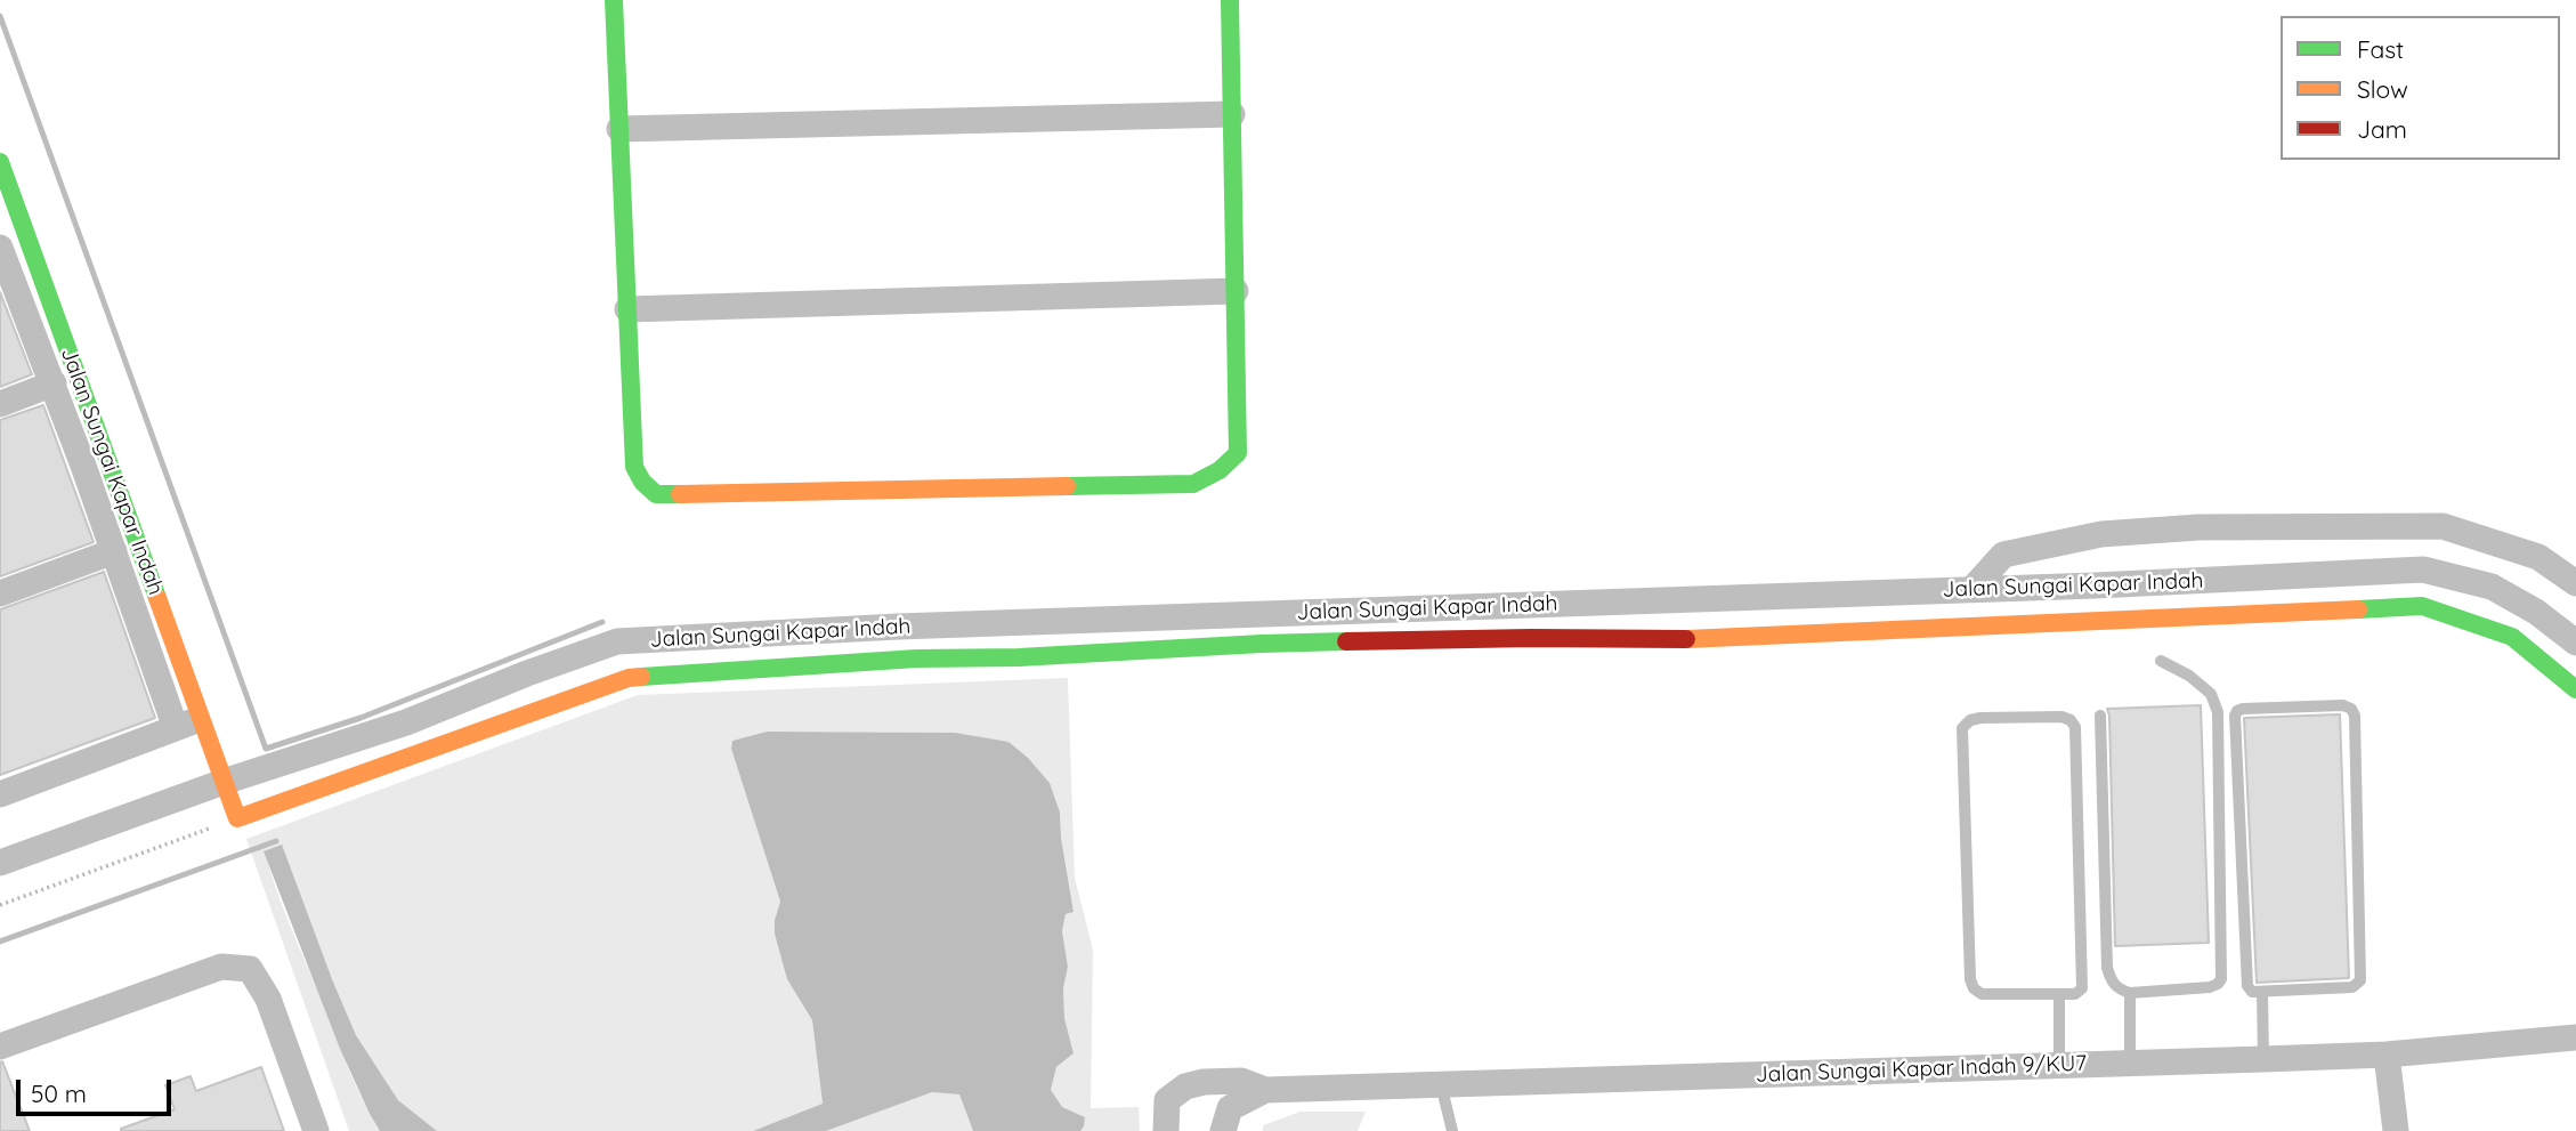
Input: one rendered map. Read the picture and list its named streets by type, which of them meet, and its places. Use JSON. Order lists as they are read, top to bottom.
{
  "streets": {
    "street": ["Jalan Sungai Kapar Indah", "Jalan Sungai Kapar Indah 9/KU7"]
  },
  "legend": ["Fast", "Slow", "Jam"],
  "scale_bar": "50 m"
}
